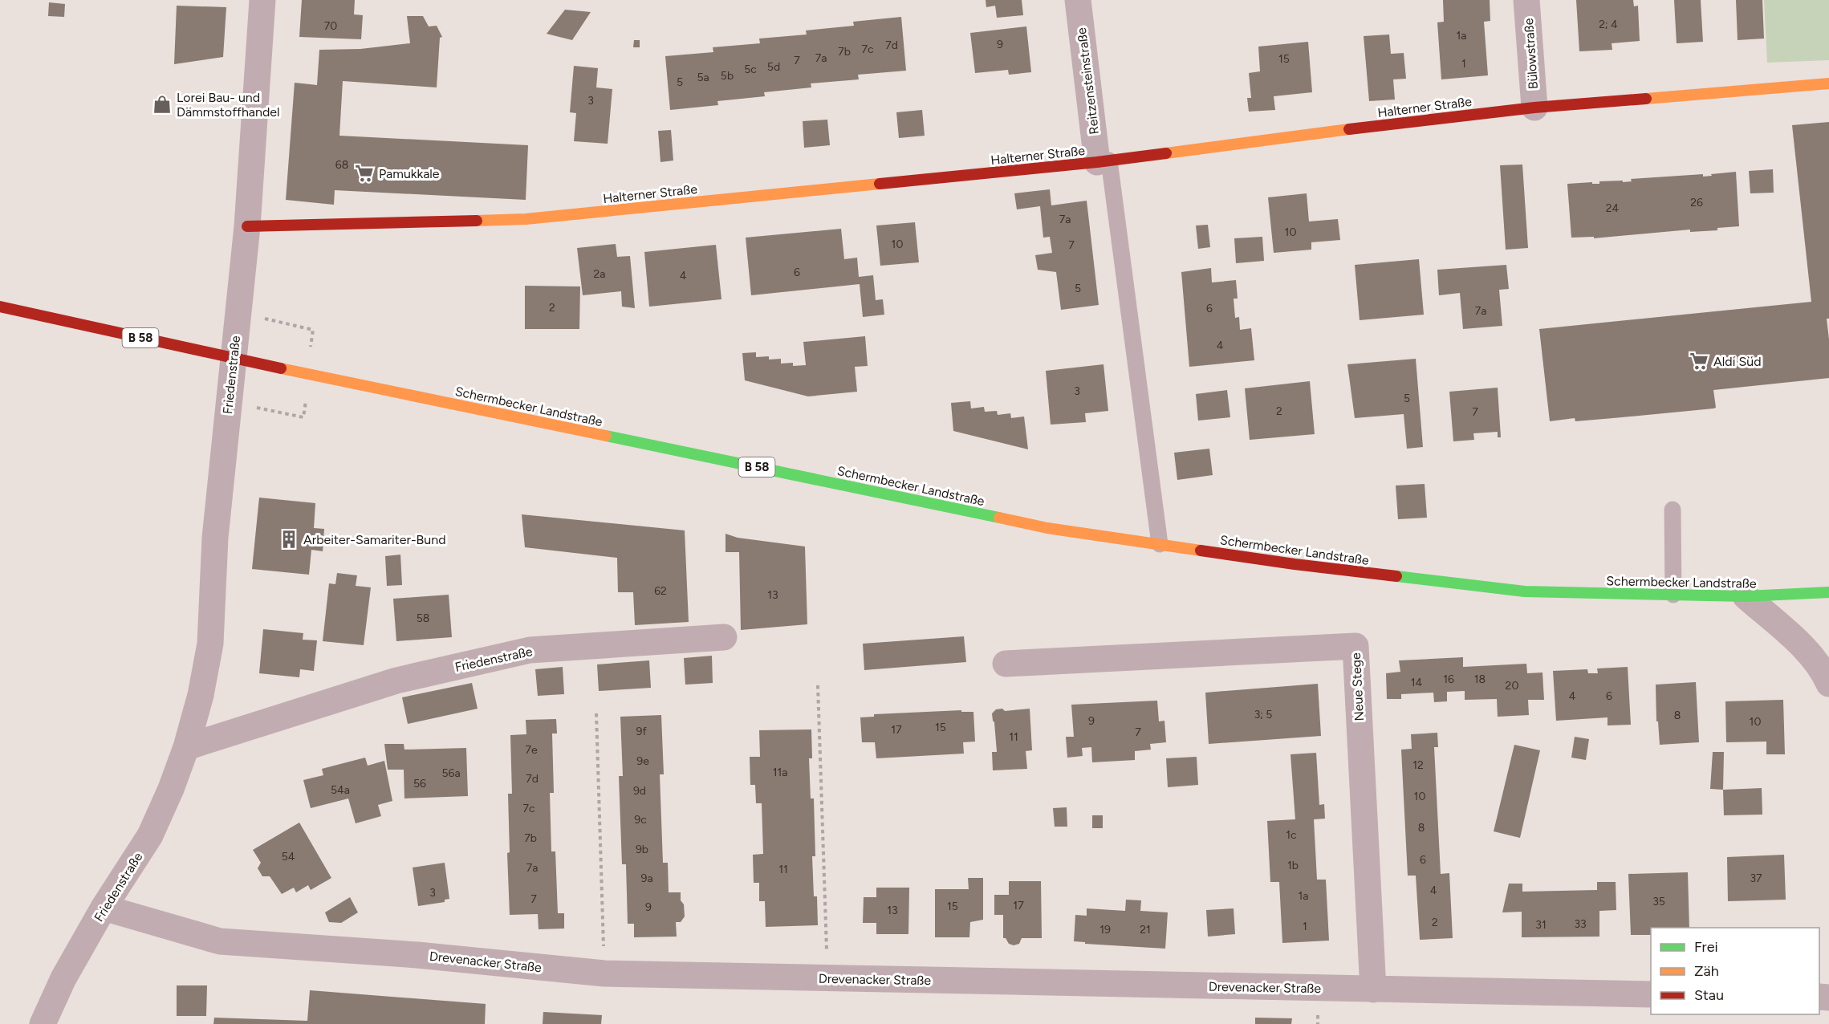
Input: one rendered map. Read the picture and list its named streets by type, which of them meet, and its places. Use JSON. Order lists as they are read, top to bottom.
{
  "streets": {
    "main road": ["Halterner Straße", "B 58", "Schermbecker Landstraße"],
    "street": [
      "Bülowstraße",
      "Reitzensteinstraße",
      "Friedenstraße",
      "Neue Stege",
      "Drevenacker Straße"
    ]
  },
  "crossings": [
    ["Bülowstraße", "Halterner Straße"],
    ["Reitzensteinstraße", "Halterner Straße"],
    ["Halterner Straße", "Friedenstraße"],
    ["Friedenstraße", "Drevenacker Straße"],
    ["Neue Stege", "Drevenacker Straße"]
  ],
  "places": {
    "shop": ["Lorei Bau- und Dämmstoffhandel"],
    "supermarket": ["Pamukkale", "Aldi Süd"],
    "building": ["Arbeiter-Samariter-Bund"]
  },
  "house_numbers": [
    "2; 4",
    "70",
    "1a",
    "9",
    "7d",
    "7c",
    "7b",
    "7a",
    "15",
    "7",
    "1",
    "5d",
    "5c",
    "5b",
    "5a",
    "5",
    "3",
    "68",
    "26",
    "24",
    "7a",
    "10",
    "10",
    "7",
    "6",
    "2a",
    "4",
    "5",
    "2",
    "6",
    "7a",
    "4",
    "3",
    "5",
    "2",
    "7",
    "62",
    "13",
    "58",
    "16",
    "18",
    "14",
    "20",
    "4",
    "6",
    "3; 5",
    "8",
    "9",
    "10",
    "15",
    "17",
    "9f",
    "7",
    "11",
    "7e",
    "9e",
    "12",
    "11a",
    "56a",
    "7d",
    "56",
    "54a",
    "9d",
    "10",
    "7c",
    "9c",
    "8",
    "1c",
    "7b",
    "9b",
    "54",
    "6",
    "1b",
    "7a",
    "11",
    "9a",
    "37",
    "4",
    "3",
    "1a",
    "7",
    "35",
    "17",
    "15",
    "9",
    "13",
    "2",
    "33",
    "31",
    "1",
    "19",
    "21"
  ],
  "legend": ["Frei", "Zäh", "Stau"]
}
